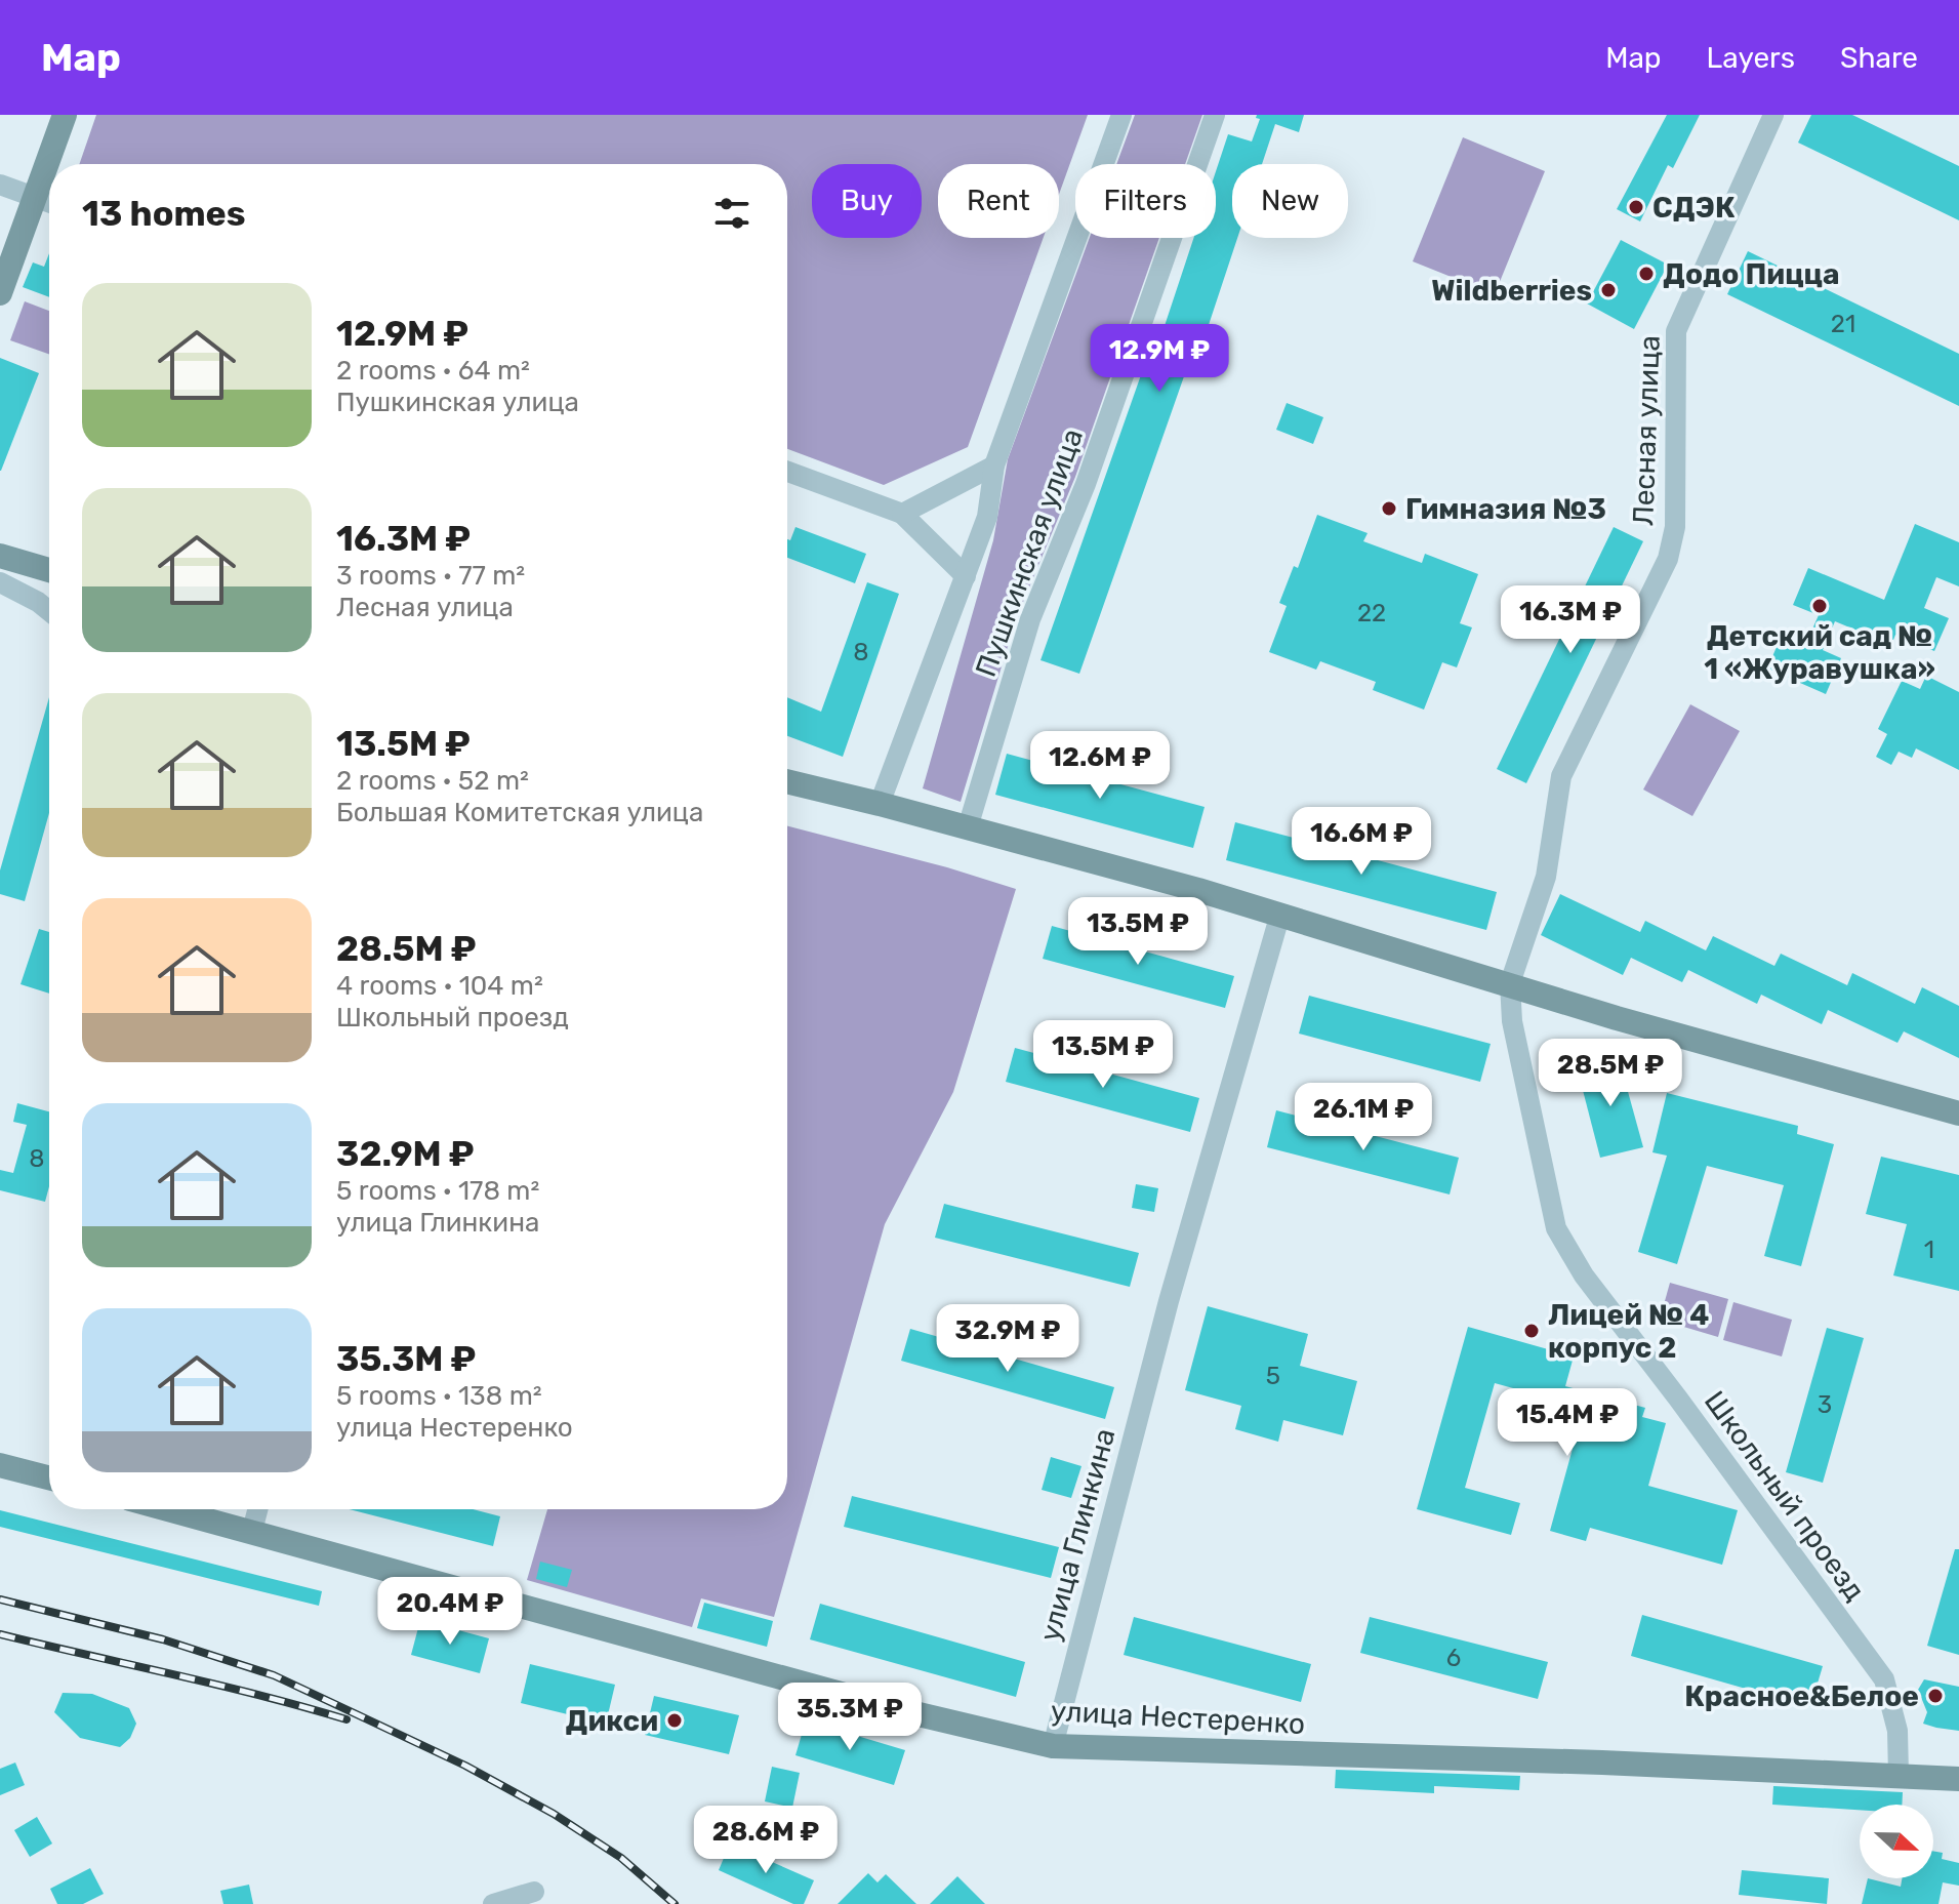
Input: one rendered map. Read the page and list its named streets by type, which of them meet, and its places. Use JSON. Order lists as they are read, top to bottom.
{
  "streets": {
    "street": [
      "Лесная улица",
      "Пушкинская улица",
      "Школьный проезд",
      "улица Глинкина",
      "улица Нестеренко"
    ]
  },
  "crossings": [
    ["Лесная улица", "Школьный проезд"],
    ["Школьный проезд", "улица Нестеренко"],
    ["улица Глинкина", "улица Нестеренко"]
  ],
  "places": [
    "СДЭК",
    "Додо Пицца",
    "Wildberries",
    "Гимназия №3",
    "Детский сад № 1 «Журавушка»",
    "Лицей № 4 корпус 2",
    "Красное&Белое",
    "Дикси"
  ],
  "house_numbers": [
    "21",
    "22",
    "8",
    "8",
    "1",
    "5",
    "3",
    "6"
  ],
  "north": "right",
  "page": {
    "header": "Map",
    "nav": ["Map", "Layers", "Share"],
    "chip": [
      "Buy",
      "Rent",
      "Filters",
      "New"
    ],
    "heading": "13 homes",
    "list": [
      {
        "name": "12.9M ₽",
        "note": "2 rooms · 64 m² · Пушкинская улица"
      },
      {
        "name": "16.3M ₽",
        "note": "3 rooms · 77 m² · Лесная улица"
      },
      {
        "name": "13.5M ₽",
        "note": "2 rooms · 52 m² · Большая Комитетская улица"
      },
      {
        "name": "28.5M ₽",
        "note": "4 rooms · 104 m² · Школьный проезд"
      },
      {
        "name": "32.9M ₽",
        "note": "5 rooms · 178 m² · улица Глинкина"
      },
      {
        "name": "35.3M ₽",
        "note": "5 rooms · 138 m² · улица Нестеренко"
      }
    ],
    "price": [
      "12.9M ₽",
      "16.3M ₽",
      "12.6M ₽",
      "16.6M ₽",
      "13.5M ₽",
      "13.5M ₽",
      "28.5M ₽",
      "26.1M ₽",
      "32.9M ₽",
      "15.4M ₽",
      "20.4M ₽",
      "35.3M ₽",
      "28.6M ₽"
    ]
  }
}
